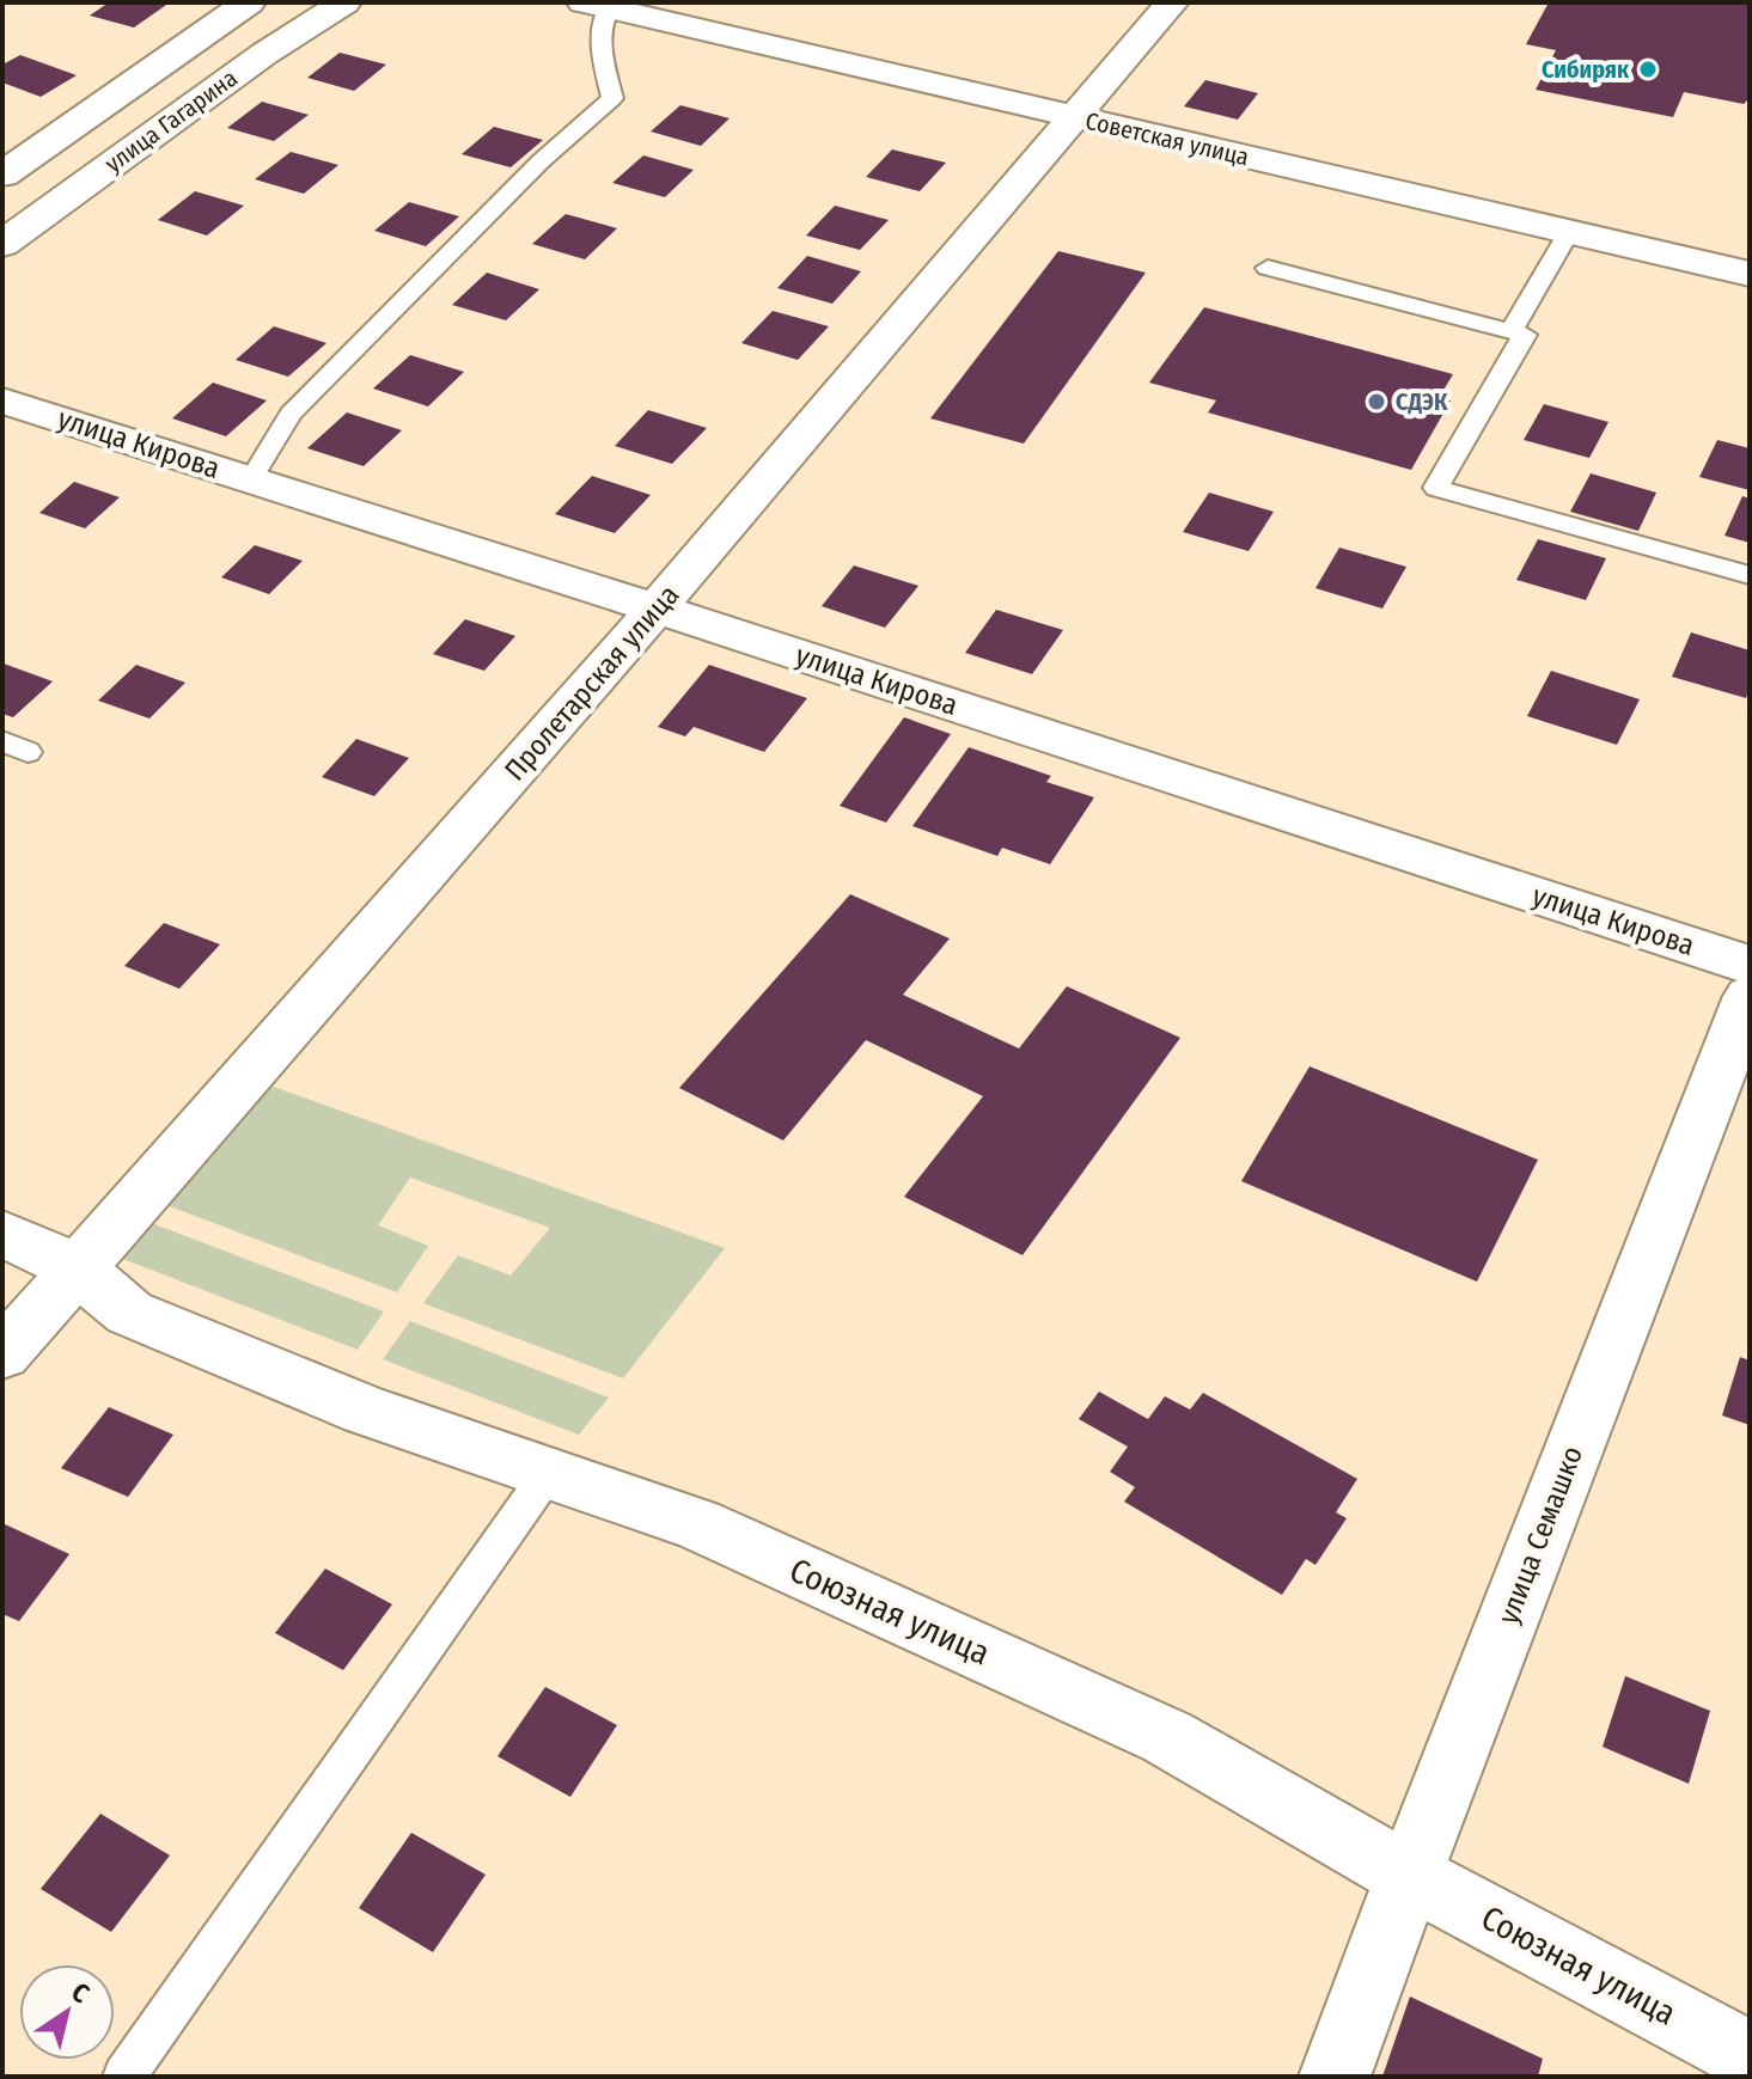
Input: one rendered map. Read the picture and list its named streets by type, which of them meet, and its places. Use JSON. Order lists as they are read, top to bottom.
{
  "streets": {
    "street": [
      "улица Гагарина",
      "Советская улица",
      "улица Кирова",
      "Пролетарская улица",
      "улица Семашко",
      "Союзная улица"
    ]
  },
  "crossings": [
    ["Советская улица", "Пролетарская улица"],
    ["улица Кирова", "Пролетарская улица"],
    ["Пролетарская улица", "Союзная улица"],
    ["улица Семашко", "Союзная улица"]
  ],
  "places": ["Сибиряк", "СДЭК"],
  "north": "top right"
}
